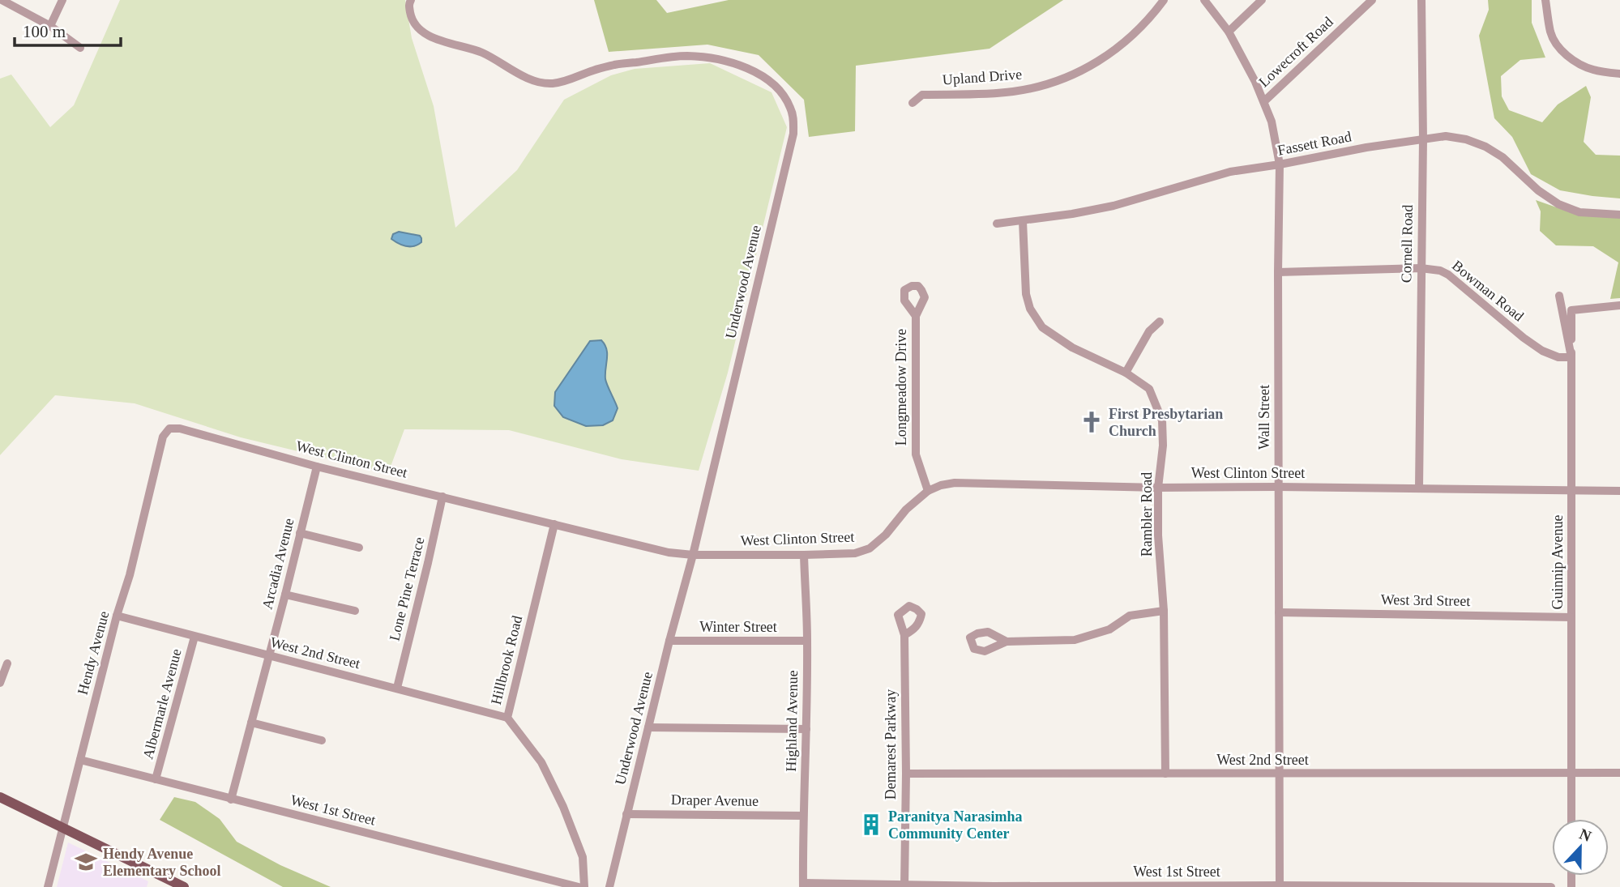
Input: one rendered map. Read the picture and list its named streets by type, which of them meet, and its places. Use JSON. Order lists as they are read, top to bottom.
{
  "streets": {
    "street": [
      "Lowecroft Road",
      "Upland Drive",
      "Fassett Road",
      "Cornell Road",
      "Underwood Avenue",
      "Bowman Road",
      "Longmeadow Drive",
      "Wall Street",
      "West Clinton Street",
      "Rambler Road",
      "Guinnip Avenue",
      "Arcadia Avenue",
      "Lone Pine Terrace",
      "West 3rd Street",
      "Winter Street",
      "Hendy Avenue",
      "West 2nd Street",
      "Hillbrook Road",
      "Albermarle Avenue",
      "Highland Avenue",
      "Demarest Parkway",
      "Draper Avenue",
      "West 1st Street"
    ]
  },
  "crossings": [
    ["Lowecroft Road", "Wall Street"],
    ["Fassett Road", "Cornell Road"],
    ["Fassett Road", "Wall Street"],
    ["Fassett Road", "Rambler Road"],
    ["Cornell Road", "Bowman Road"],
    ["Cornell Road", "West Clinton Street"],
    ["Underwood Avenue", "West Clinton Street"],
    ["Underwood Avenue", "Winter Street"],
    ["Underwood Avenue", "Draper Avenue"],
    ["Bowman Road", "Wall Street"],
    ["Bowman Road", "Guinnip Avenue"],
    ["Longmeadow Drive", "West Clinton Street"],
    ["Wall Street", "West Clinton Street"],
    ["Wall Street", "West 3rd Street"],
    ["Wall Street", "West 2nd Street"],
    ["Wall Street", "West 1st Street"],
    ["West Clinton Street", "Rambler Road"],
    ["West Clinton Street", "Guinnip Avenue"],
    ["West Clinton Street", "Arcadia Avenue"],
    ["West Clinton Street", "Lone Pine Terrace"],
    ["West Clinton Street", "Hendy Avenue"],
    ["West Clinton Street", "Hillbrook Road"],
    ["West Clinton Street", "Highland Avenue"],
    ["Rambler Road", "West 2nd Street"],
    ["Guinnip Avenue", "West 3rd Street"],
    ["Guinnip Avenue", "West 2nd Street"],
    ["Arcadia Avenue", "West 2nd Street"],
    ["Arcadia Avenue", "West 1st Street"],
    ["Lone Pine Terrace", "West 2nd Street"],
    ["Winter Street", "Highland Avenue"],
    ["Hendy Avenue", "West 2nd Street"],
    ["Hendy Avenue", "West 1st Street"],
    ["West 2nd Street", "Hillbrook Road"],
    ["West 2nd Street", "Albermarle Avenue"],
    ["West 2nd Street", "Demarest Parkway"],
    ["Albermarle Avenue", "West 1st Street"],
    ["Highland Avenue", "Draper Avenue"],
    ["Highland Avenue", "West 1st Street"],
    ["Demarest Parkway", "West 1st Street"]
  ],
  "places": {
    "church": ["First Presbytarian Church"],
    "building": ["Paranitya Narasimha Community Center"],
    "school or university": ["Hendy Avenue Elementary School"]
  },
  "scale_bar": "100 m",
  "north": "top"
}
